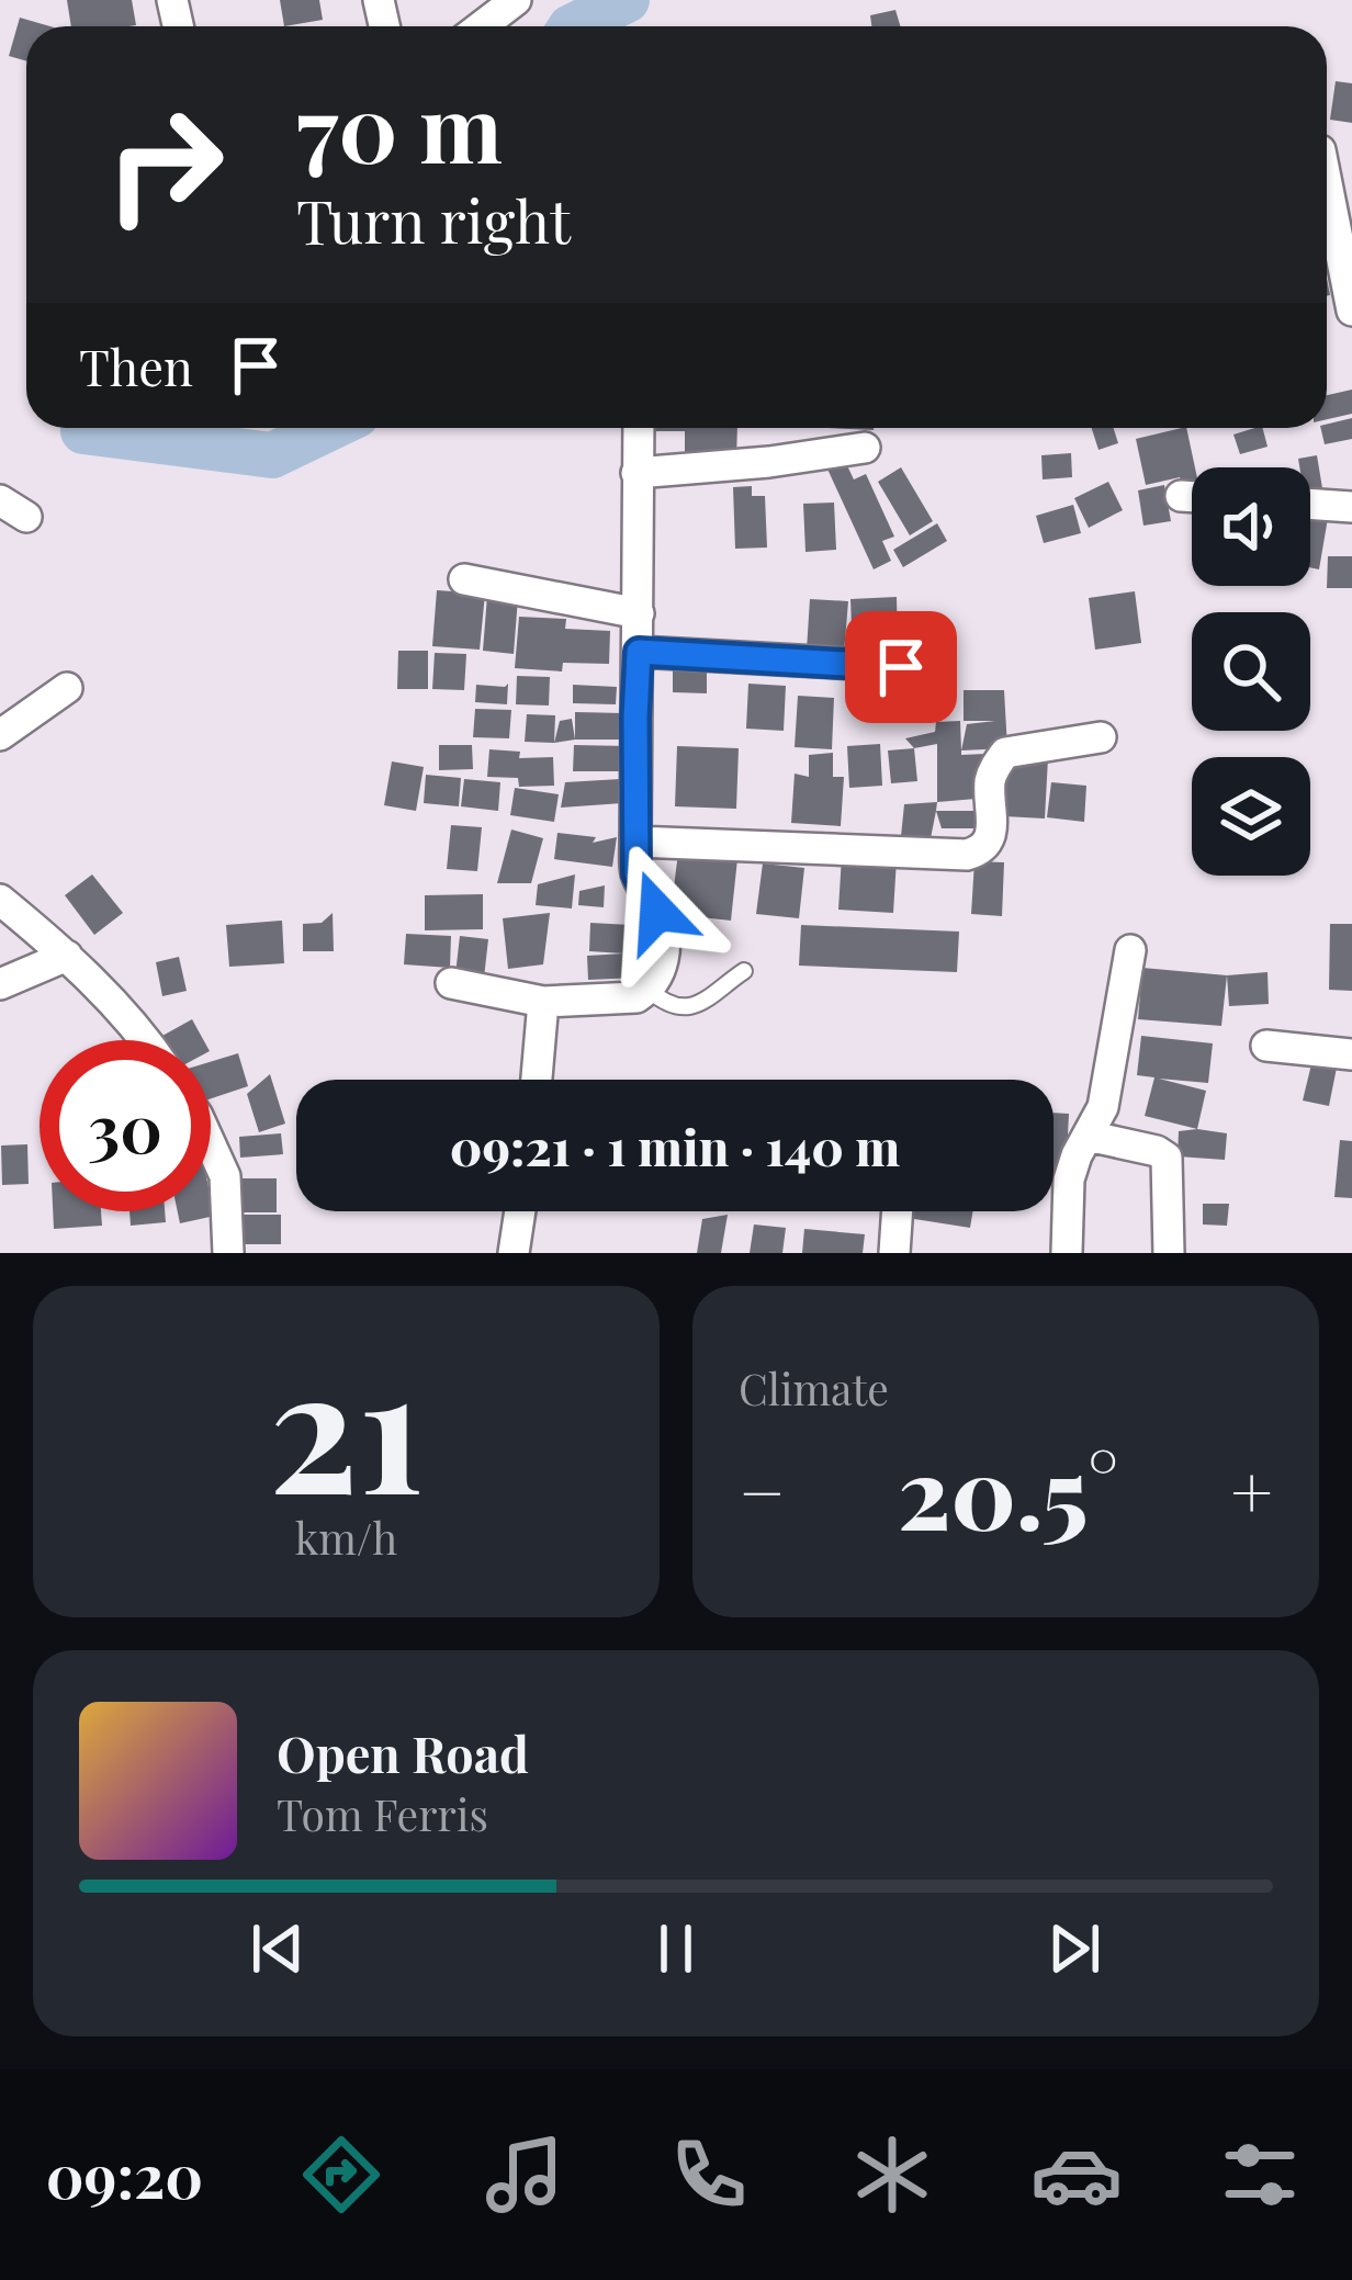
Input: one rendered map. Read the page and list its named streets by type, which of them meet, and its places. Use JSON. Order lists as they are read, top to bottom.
{
  "page": {
    "turn": ["70 m", "Turn right"],
    "then": "Then",
    "limit": "30",
    "trip": "09:21 · 1 min · 140 m",
    "tile": [
      ["21", "km/h"],
      "Climate"
    ],
    "heat": ["−", "20.5°", "+"],
    "song": ["Open Road", "Tom Ferris"],
    "tabs": "09:20"
  }
}
